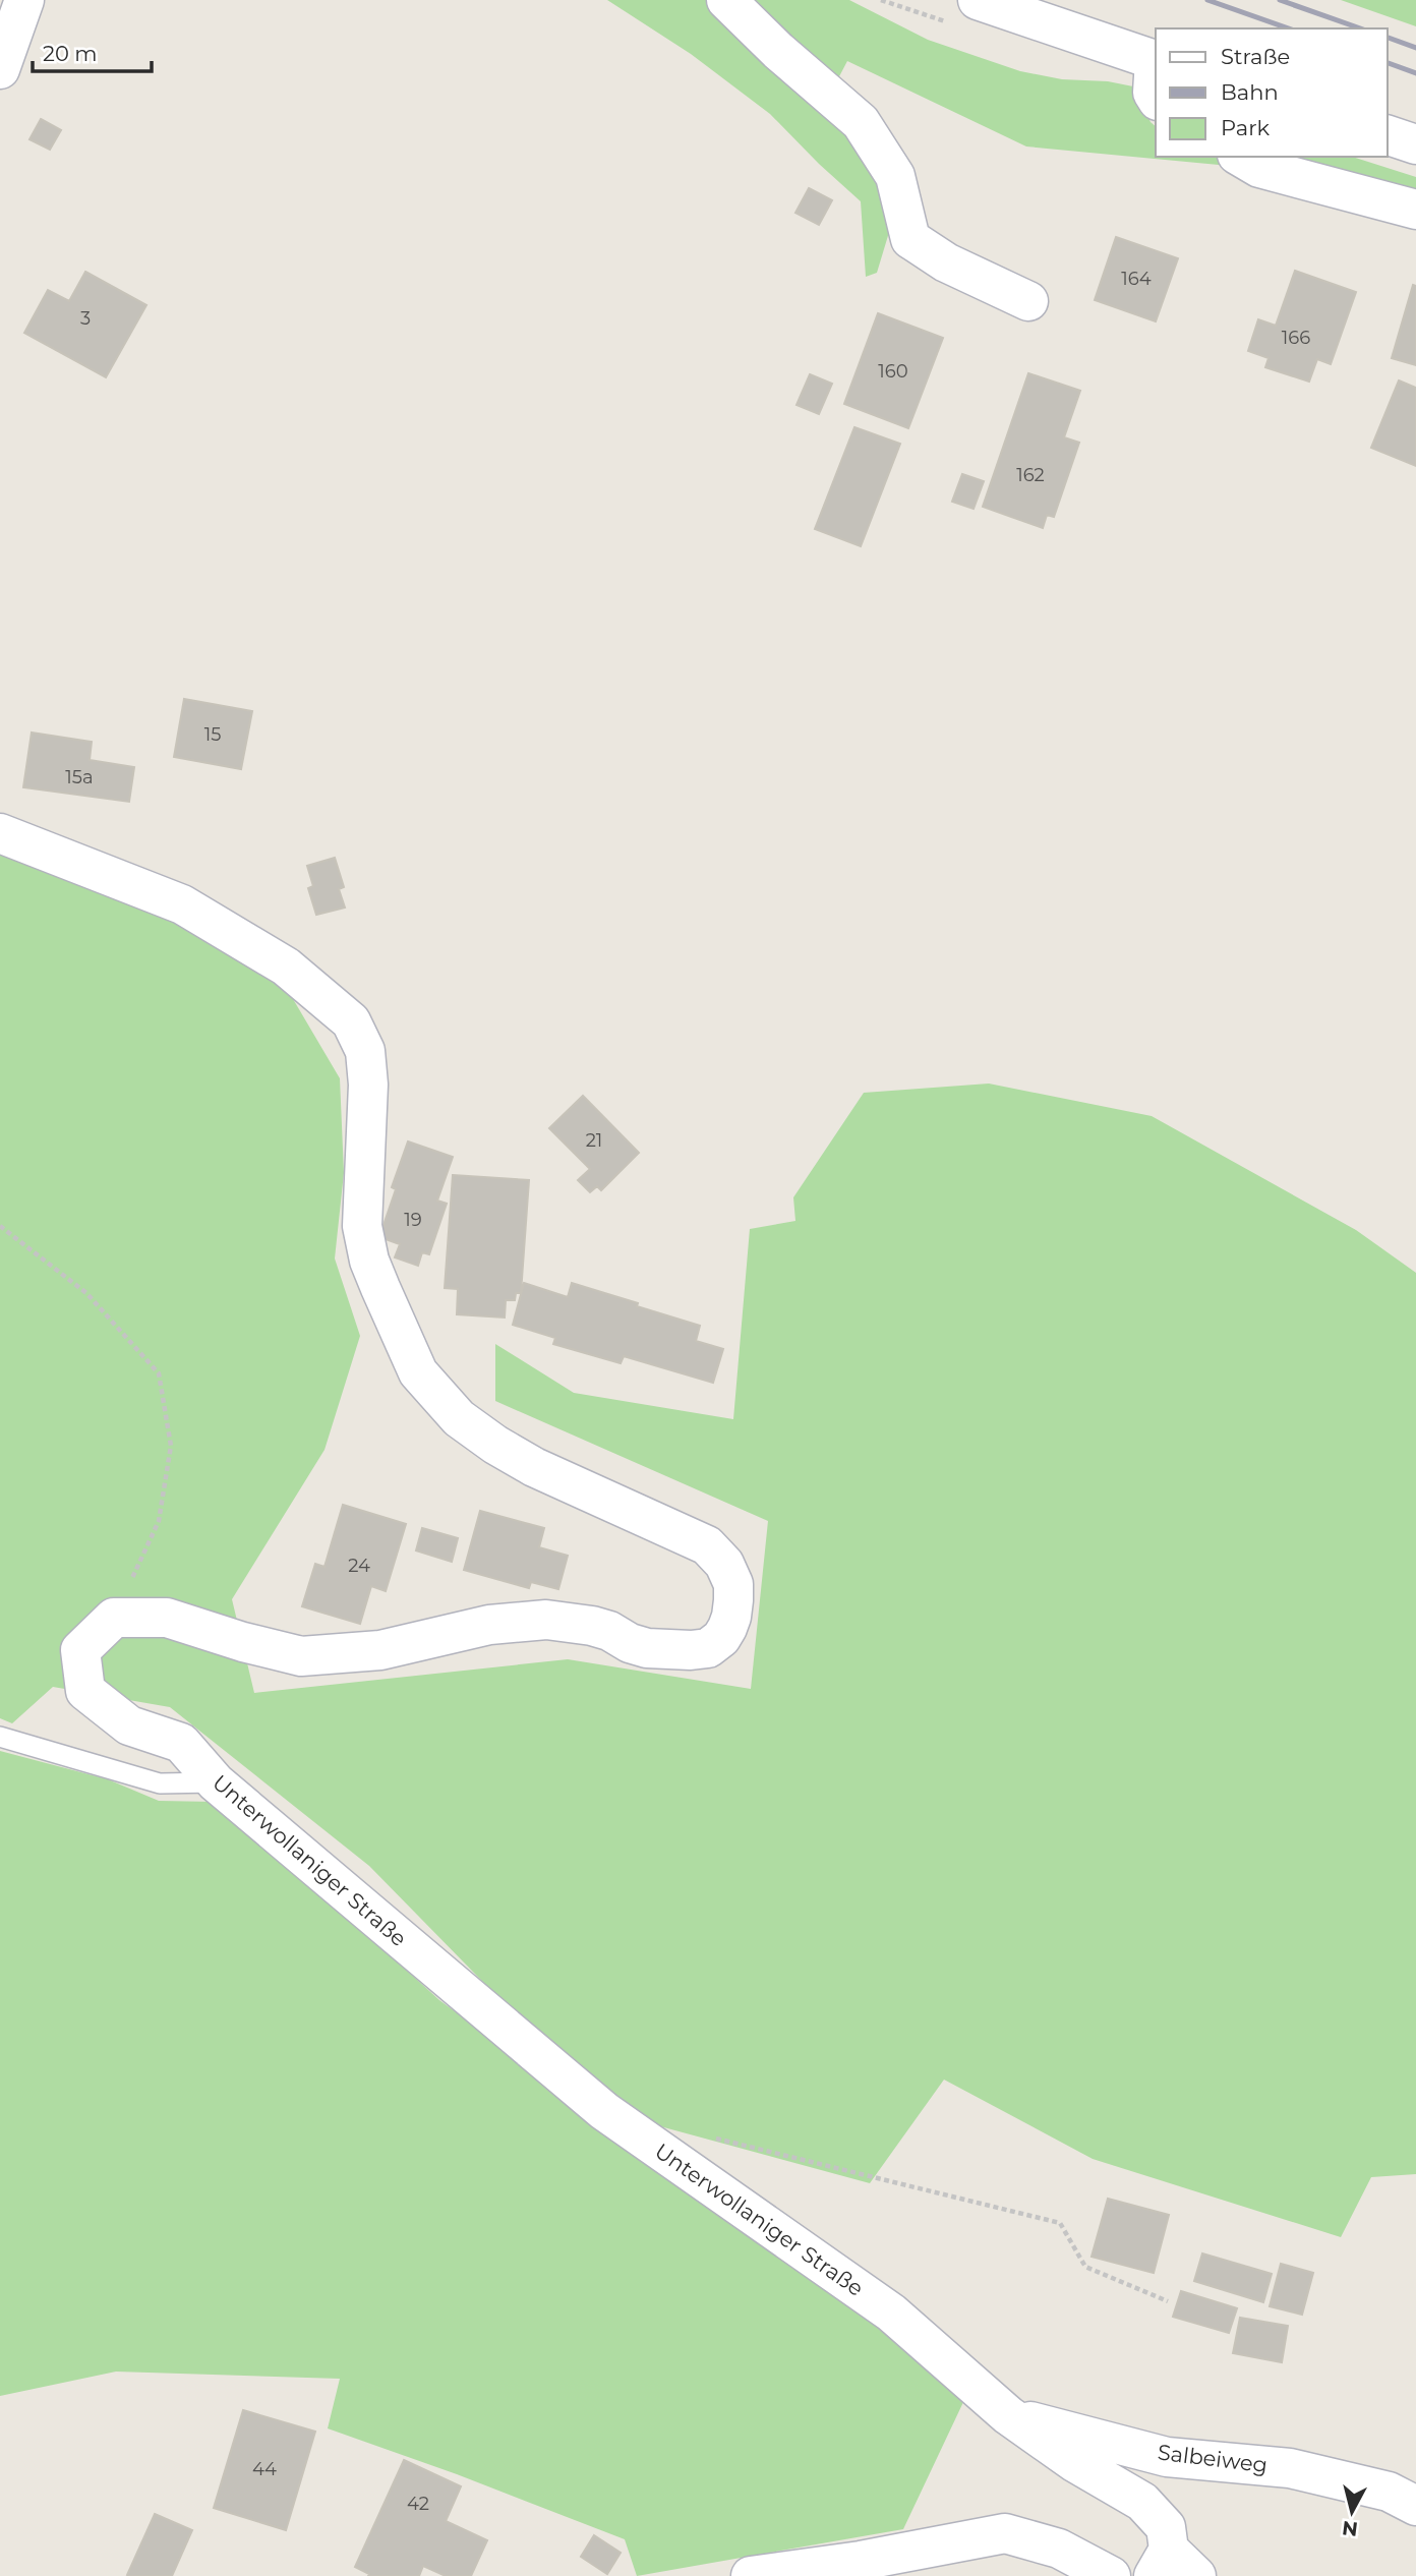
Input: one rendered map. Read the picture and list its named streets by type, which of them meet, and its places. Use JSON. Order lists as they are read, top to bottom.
{
  "streets": {
    "street": ["Unterwollaniger Straße", "Salbeiweg"]
  },
  "crossings": [
    ["Unterwollaniger Straße", "Salbeiweg"]
  ],
  "house_numbers": [
    "164",
    "3",
    "166",
    "160",
    "162",
    "15",
    "15a",
    "21",
    "19",
    "24",
    "44",
    "42"
  ],
  "legend": ["Straße", "Bahn", "Park"],
  "scale_bar": "20 m",
  "north": "bottom"
}
